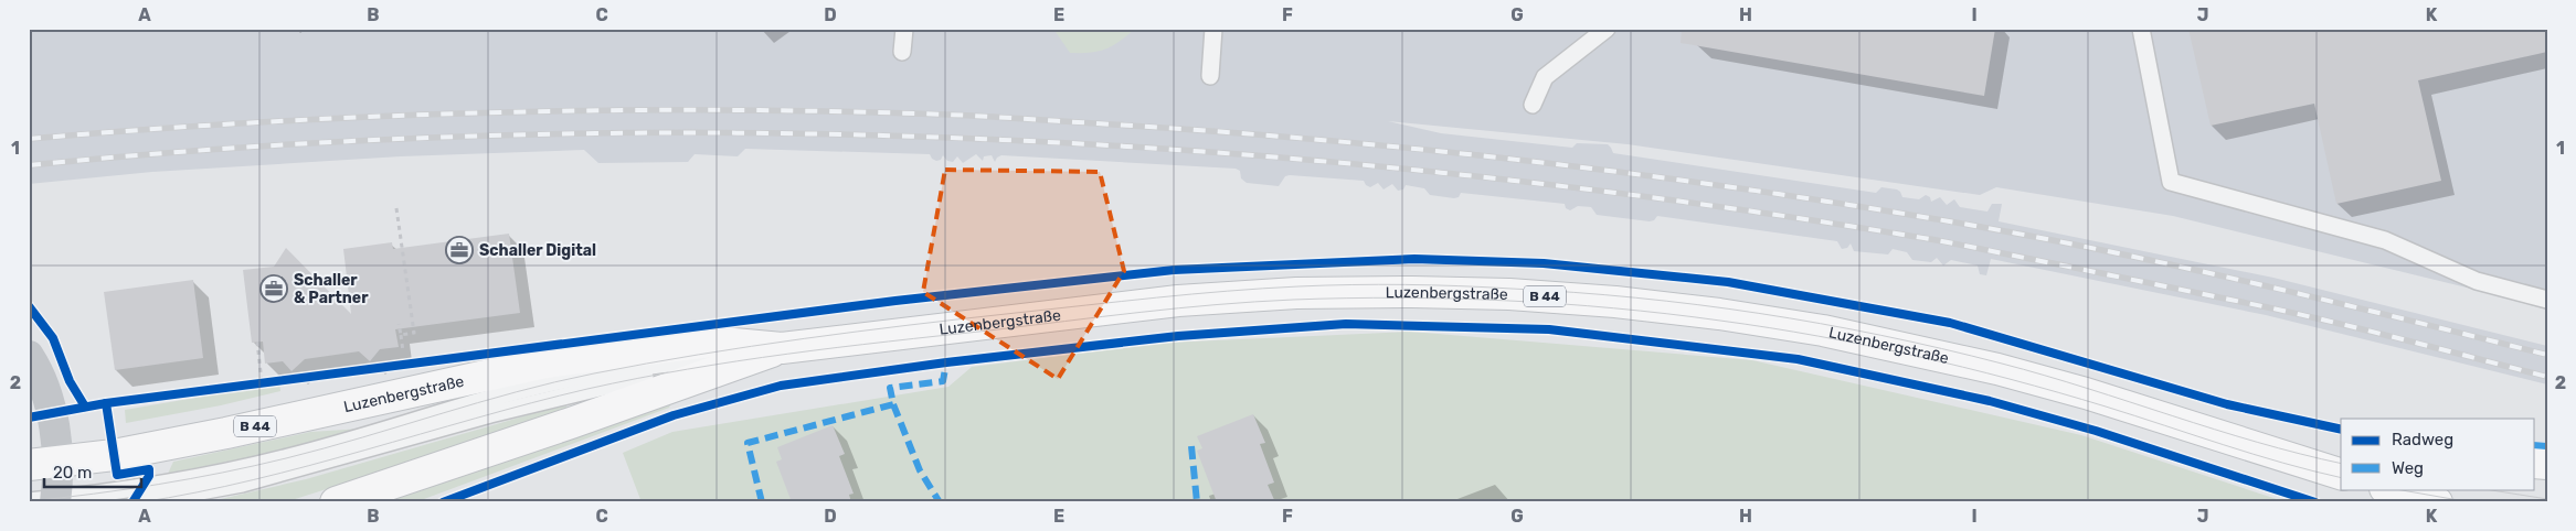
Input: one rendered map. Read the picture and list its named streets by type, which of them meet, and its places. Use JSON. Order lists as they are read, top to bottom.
{
  "streets": {
    "main road": ["Luzenbergstraße", "B 44"]
  },
  "places": {
    "office": ["Schaller Digital", "Schaller & Partner"]
  },
  "legend": ["Radweg", "Weg"],
  "scale_bar": "20 m",
  "grid": {
    "columns": [
      "A",
      "B",
      "C",
      "D",
      "E",
      "F",
      "G",
      "H",
      "I",
      "J",
      "K"
    ],
    "rows": ["1", "2"]
  }
}
